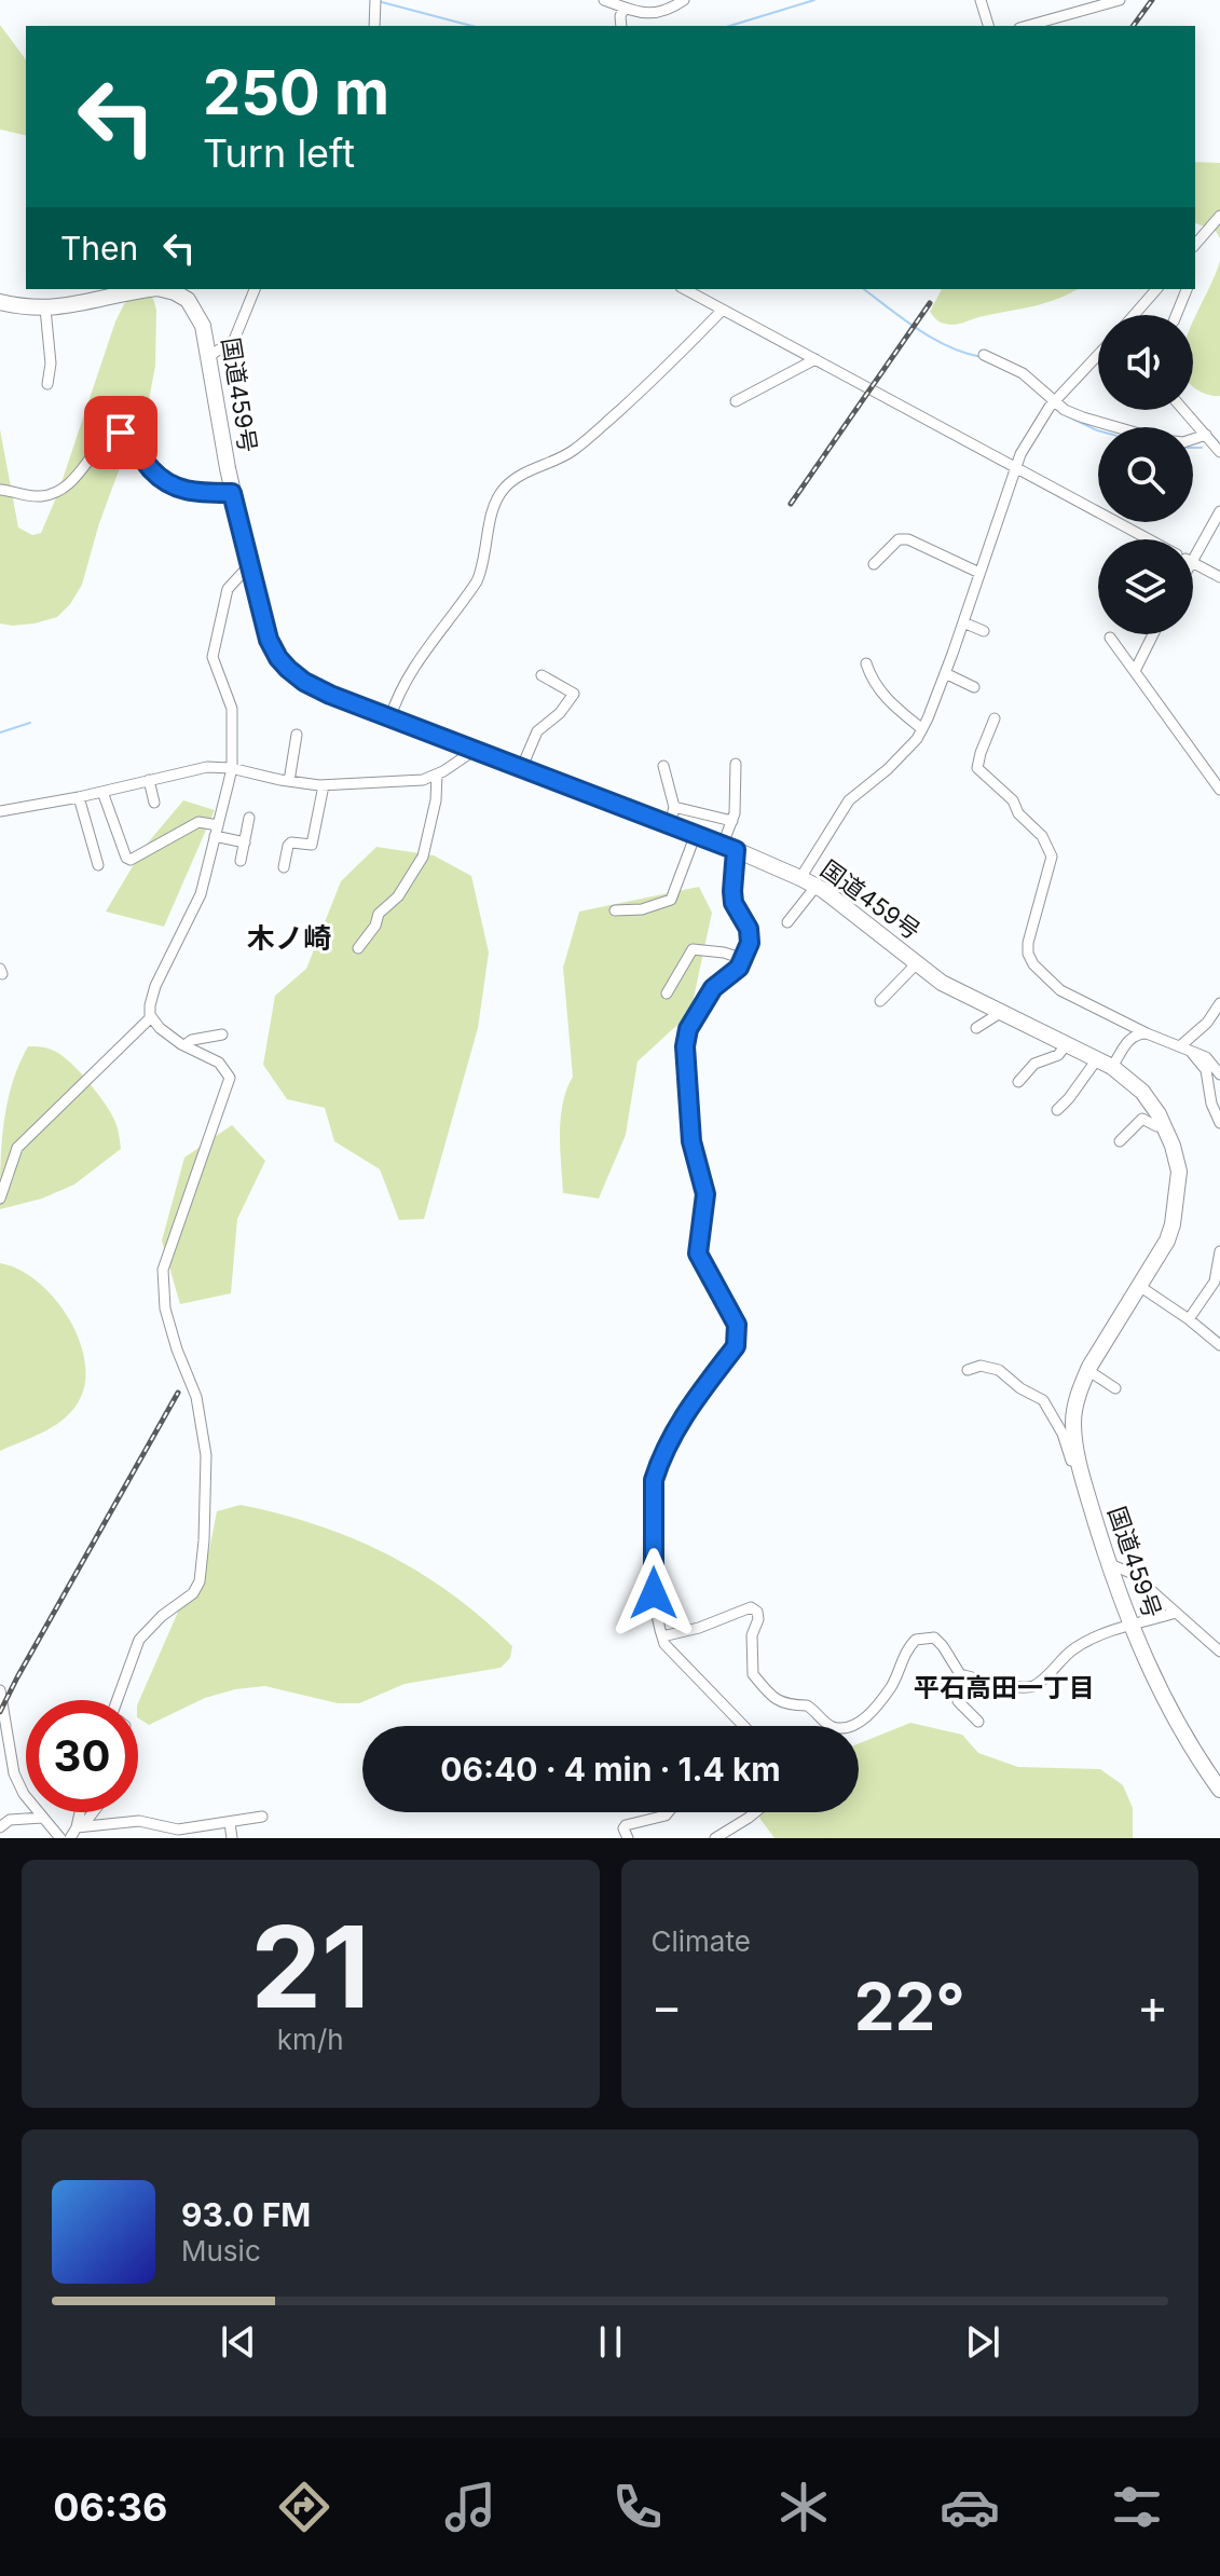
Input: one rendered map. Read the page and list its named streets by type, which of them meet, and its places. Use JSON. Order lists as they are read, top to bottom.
{
  "streets": {
    "highway": ["国道459号"]
  },
  "districts": ["木ノ崎", "平石高田一丁目"],
  "page": {
    "turn": ["250 m", "Turn left"],
    "then": "Then",
    "limit": "30",
    "trip": "06:40 · 4 min · 1.4 km",
    "tile": [
      ["21", "km/h"],
      "Climate"
    ],
    "heat": ["−", "22°", "+"],
    "song": ["93.0 FM", "Music"],
    "tabs": "06:36"
  }
}
